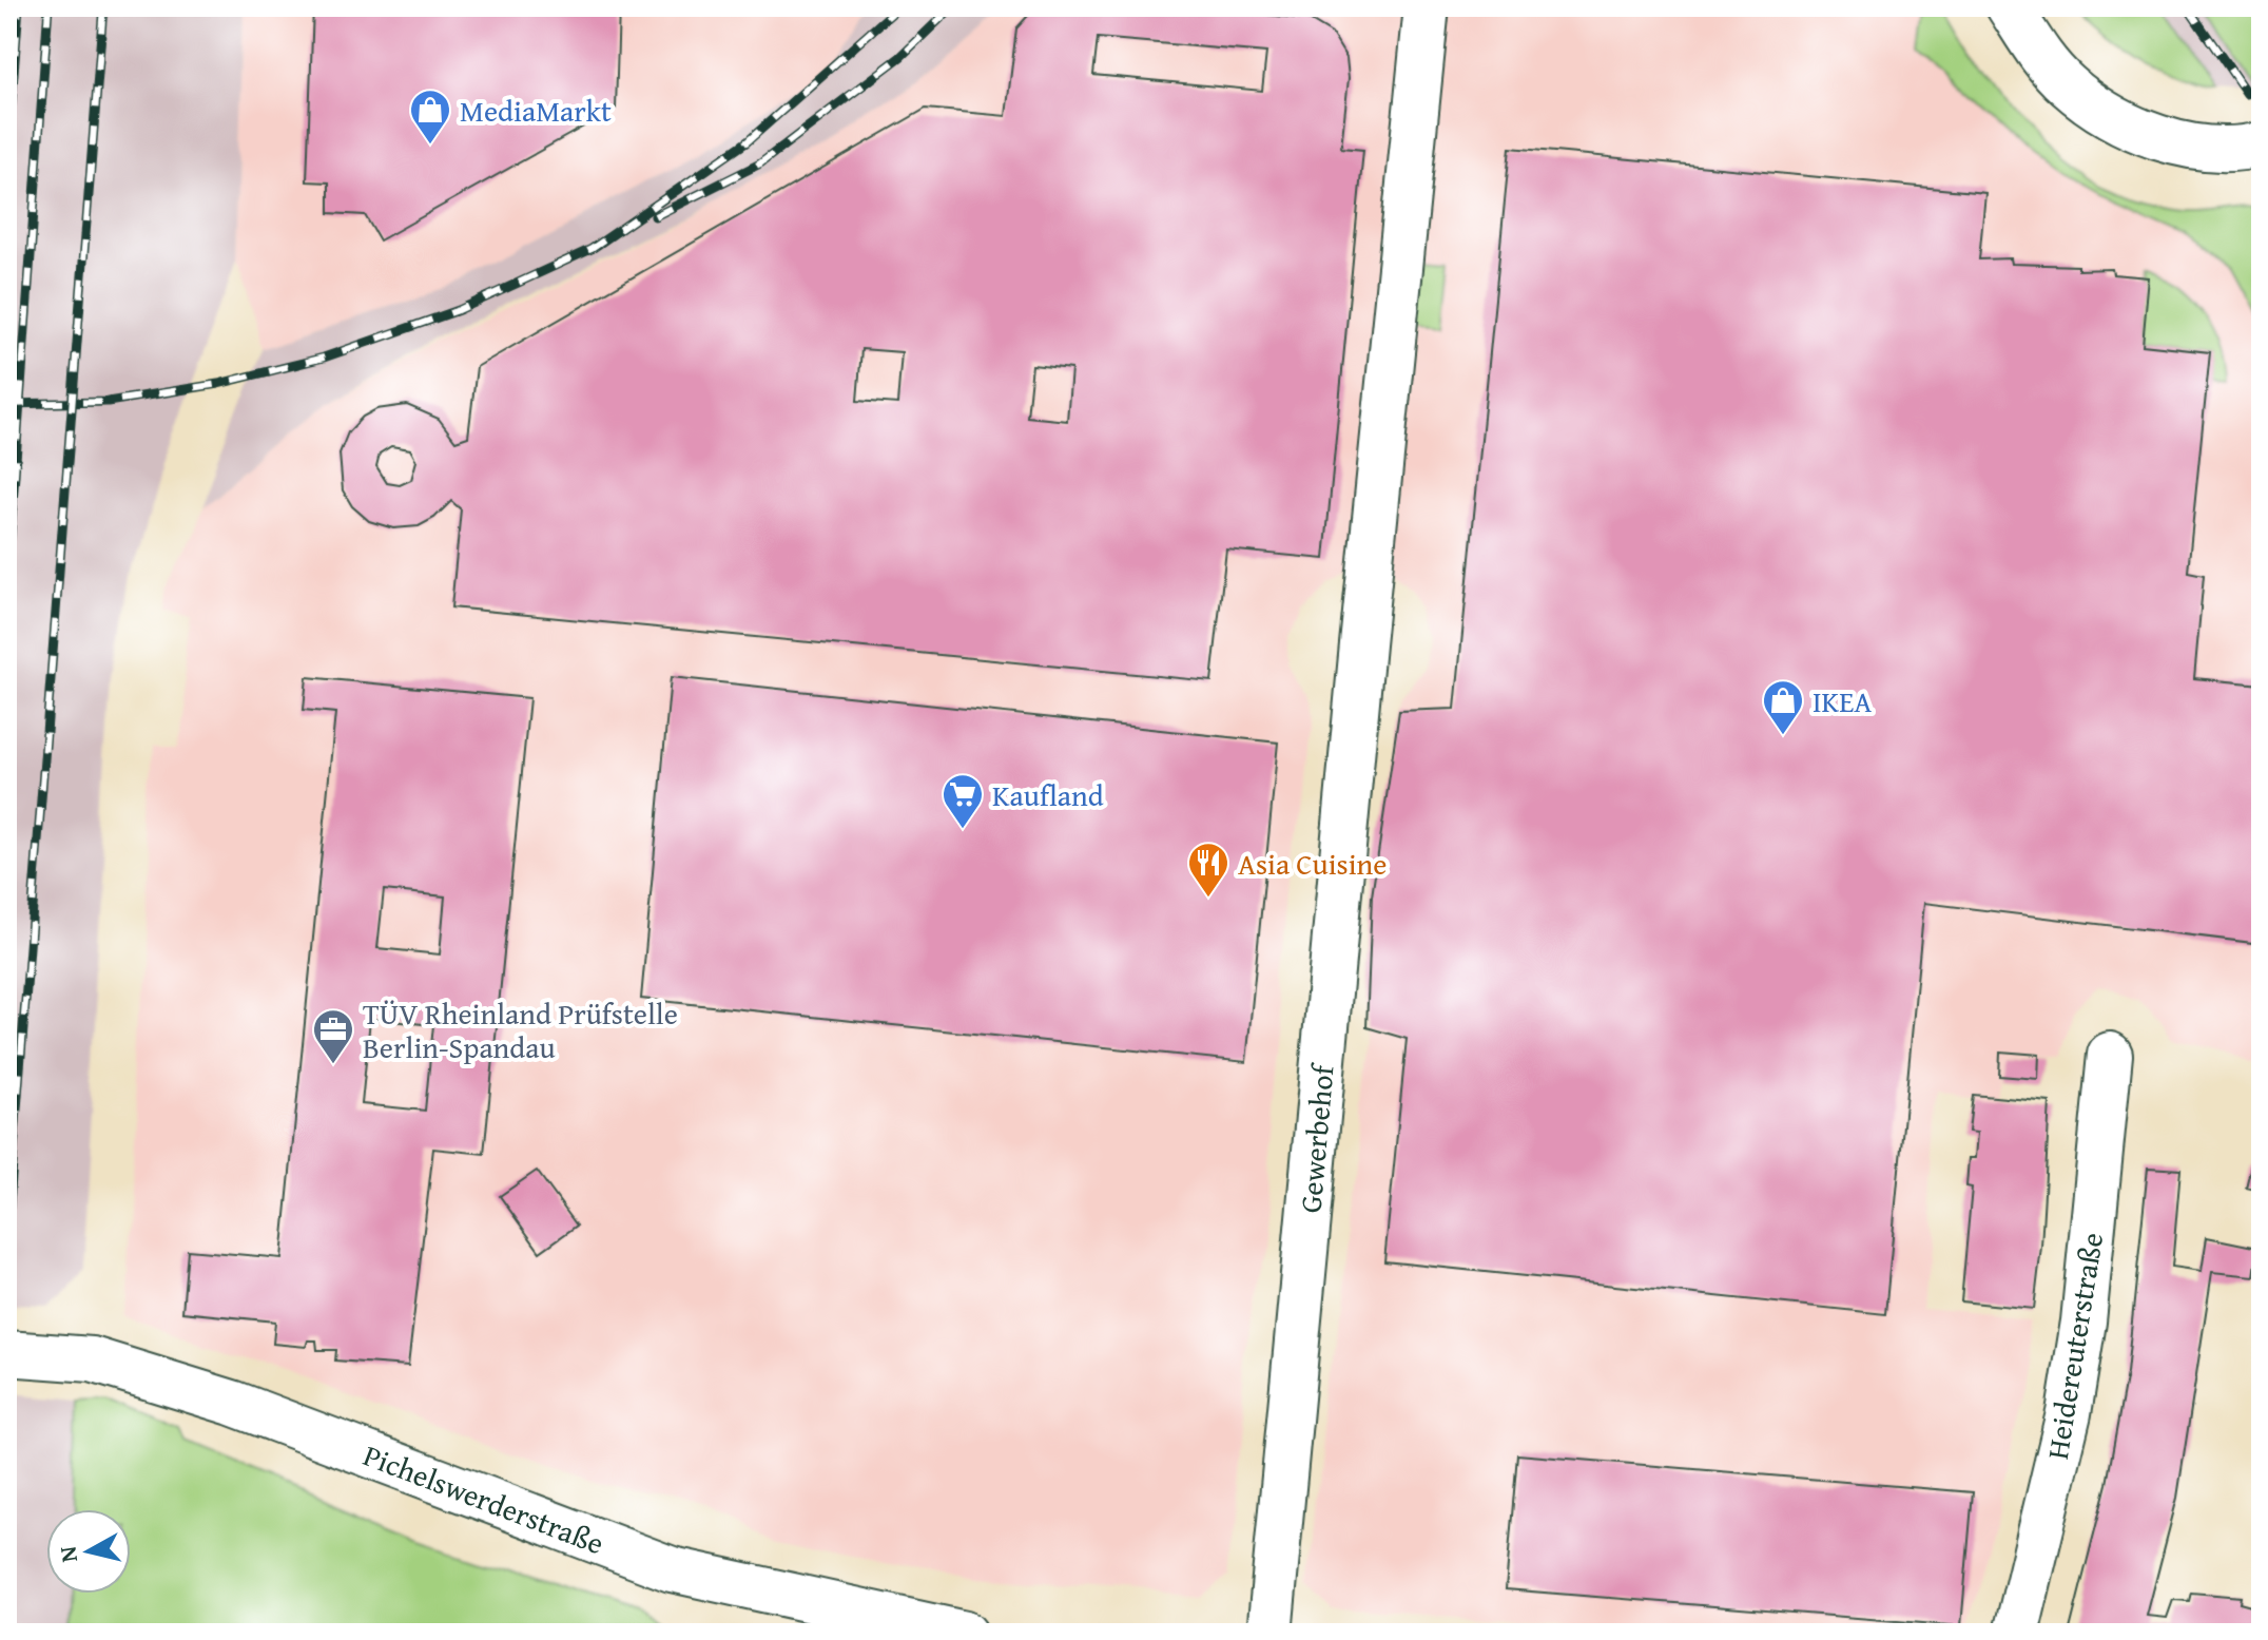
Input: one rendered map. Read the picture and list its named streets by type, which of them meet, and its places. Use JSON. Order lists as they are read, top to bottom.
{
  "streets": {
    "street": ["Gewerbehof", "Heidereuterstraße", "Pichelswerderstraße"]
  },
  "places": {
    "shop": ["MediaMarkt", "IKEA"],
    "supermarket": ["Kaufland"],
    "restaurant": ["Asia Cuisine"],
    "office": ["TÜV Rheinland Prüfstelle Berlin-Spandau"]
  },
  "north": "left"
}
